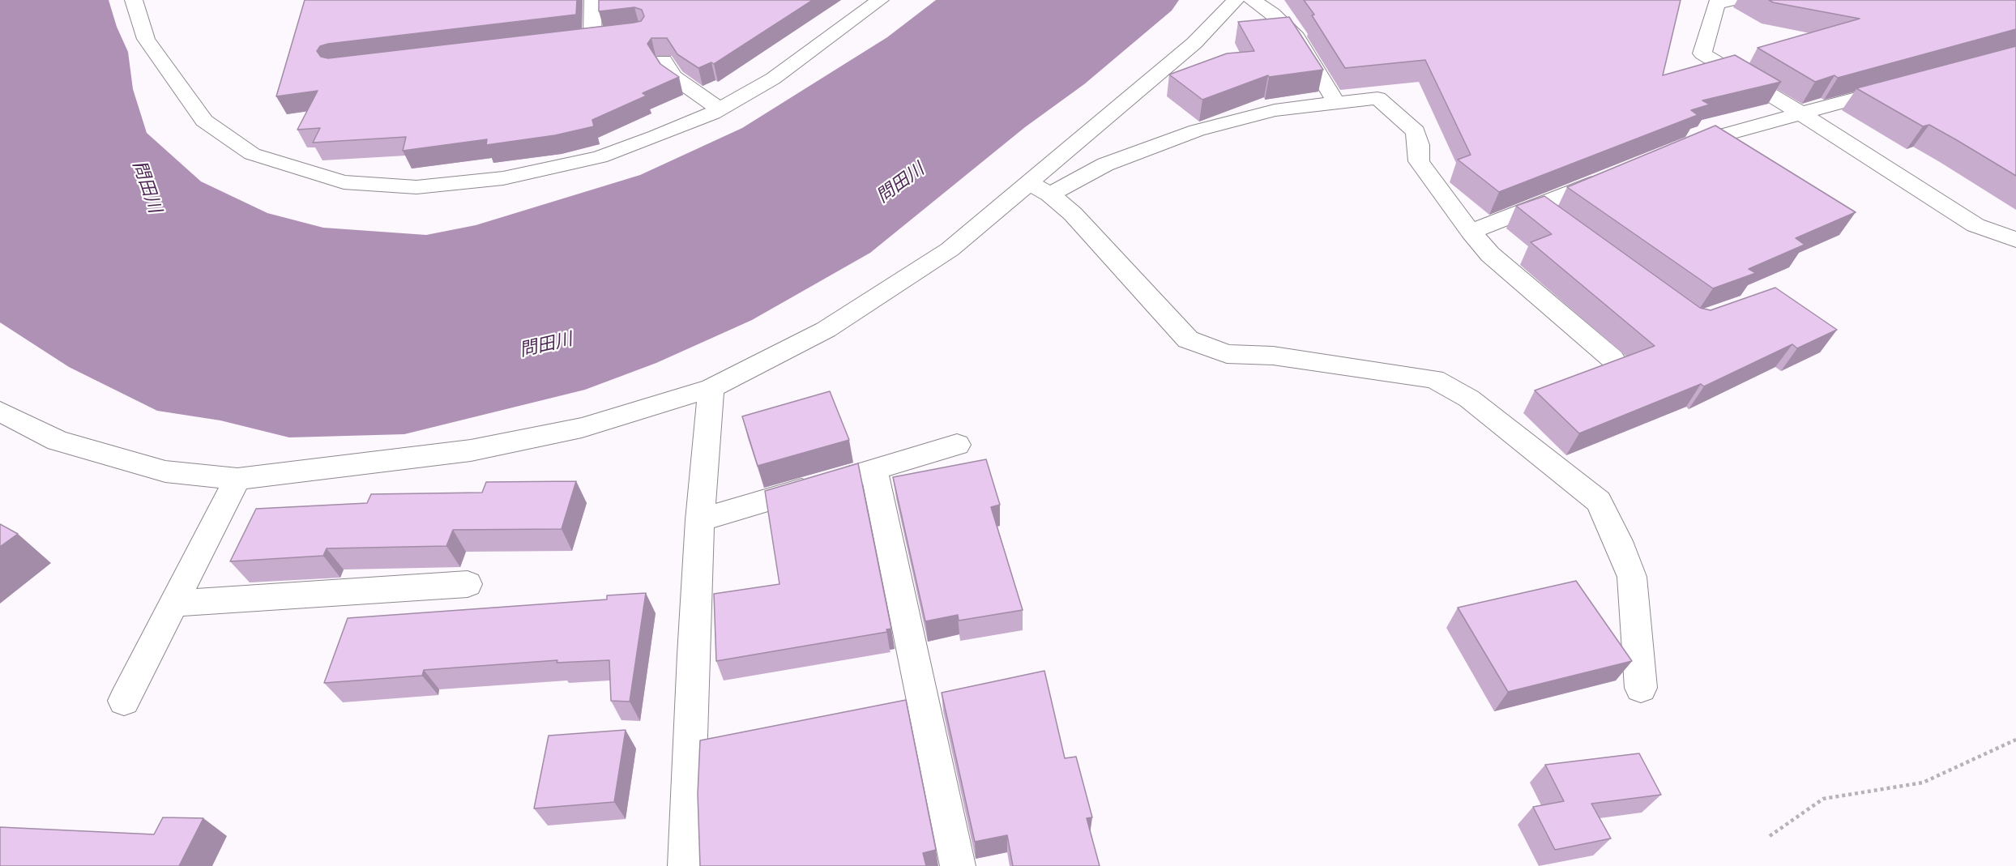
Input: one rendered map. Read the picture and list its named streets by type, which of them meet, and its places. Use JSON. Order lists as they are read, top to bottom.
{
  "water": ["問田川"]
}
